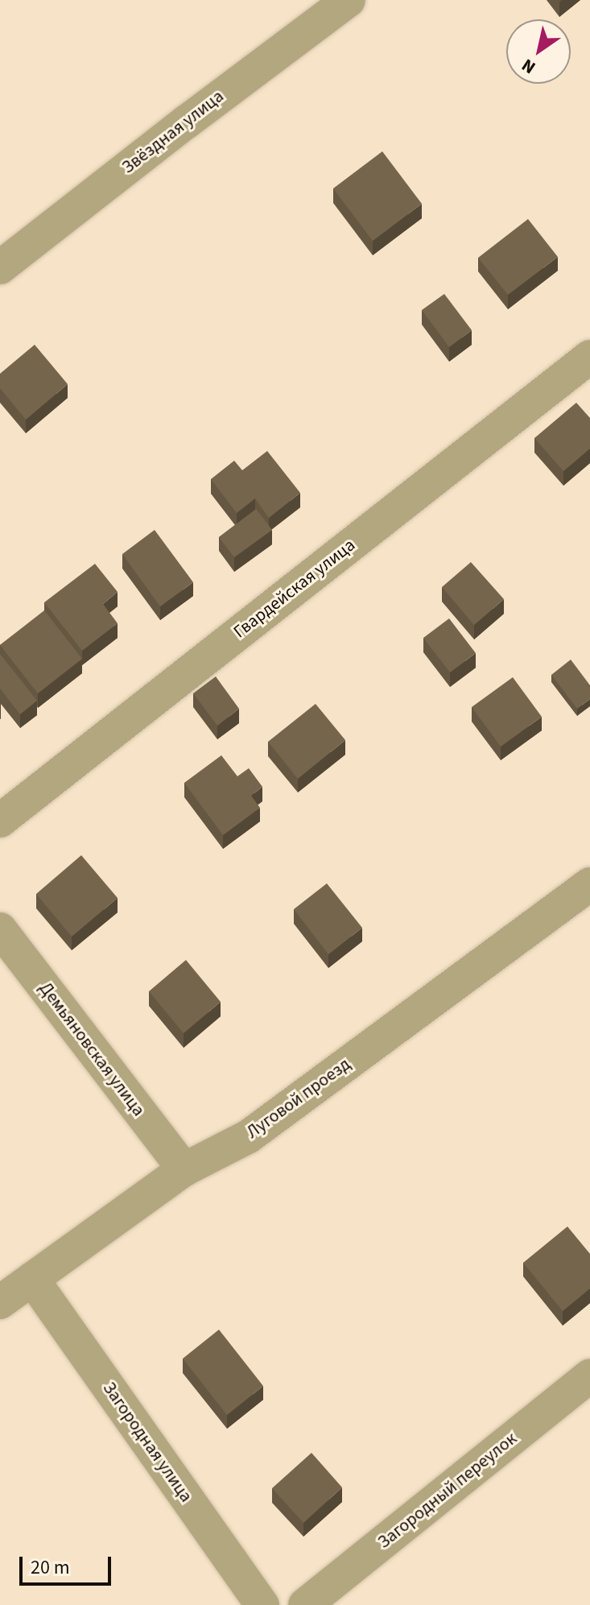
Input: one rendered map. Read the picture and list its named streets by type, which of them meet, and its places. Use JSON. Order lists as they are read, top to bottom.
{
  "streets": {
    "street": [
      "Звёздная улица",
      "Гвардейская улица",
      "Демьяновская улица",
      "Луговой проезд",
      "Загородная улица",
      "Загородный переулок"
    ]
  },
  "crossings": [
    ["Демьяновская улица", "Луговой проезд"],
    ["Луговой проезд", "Загородная улица"]
  ],
  "scale_bar": "20 m",
  "north": "bottom left"
}
